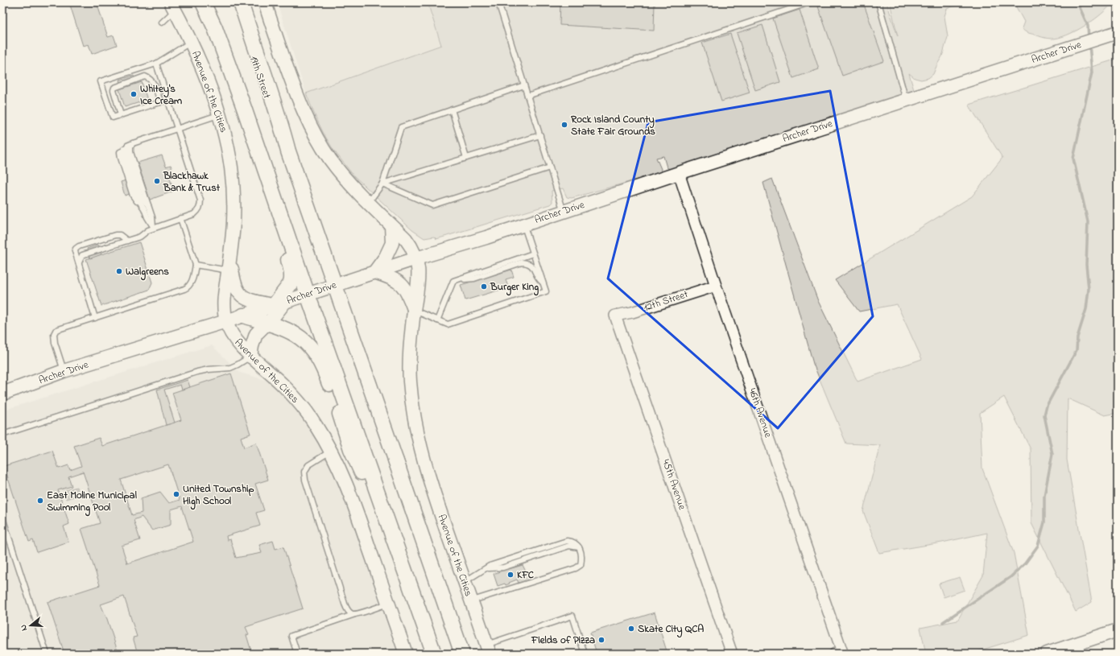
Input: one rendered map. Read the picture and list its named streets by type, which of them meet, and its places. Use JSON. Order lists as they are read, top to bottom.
{
  "streets": {
    "main road": ["19th Street"],
    "street": [
      "Archer Drive",
      "Avenue of the Cities",
      "12th Street",
      "46th Avenue",
      "45th Avenue"
    ]
  },
  "crossings": [
    ["Archer Drive", "Avenue of the Cities"],
    ["Archer Drive", "46th Avenue"],
    ["12th Street", "46th Avenue"],
    ["12th Street", "45th Avenue"]
  ],
  "places": [
    "Whitey's Ice Cream",
    "Rock Island County State Fair Grounds",
    "Blackhawk Bank & Trust",
    "Walgreens",
    "Burger King",
    "United Township High School",
    "East Moline Municipal Swimming Pool",
    "KFC",
    "Skate City QCA",
    "Fields of Pizza"
  ],
  "north": "left"
}
